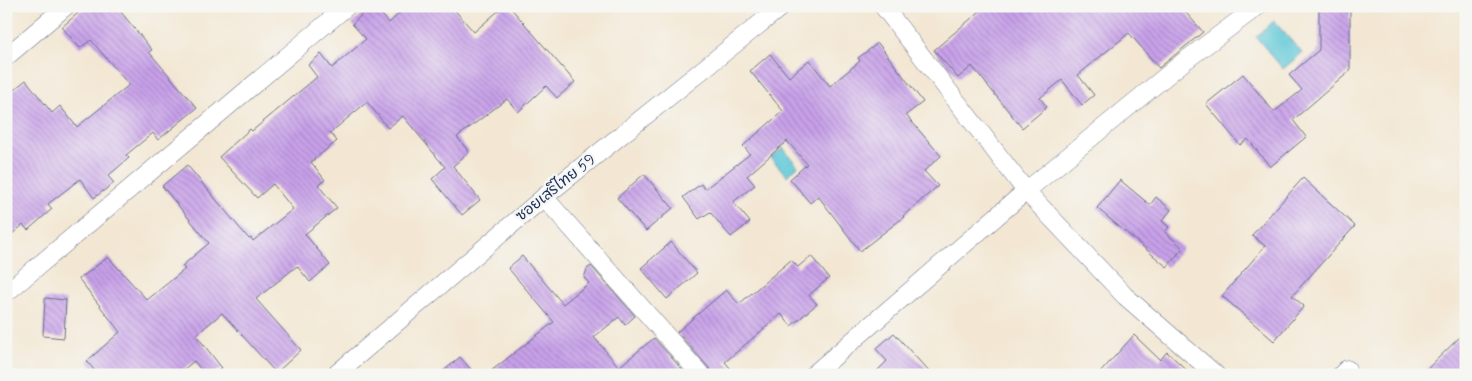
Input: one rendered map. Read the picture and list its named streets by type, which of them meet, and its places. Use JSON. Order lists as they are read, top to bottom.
{
  "streets": {
    "street": ["ซอยเสรีไทย 59"]
  }
}
